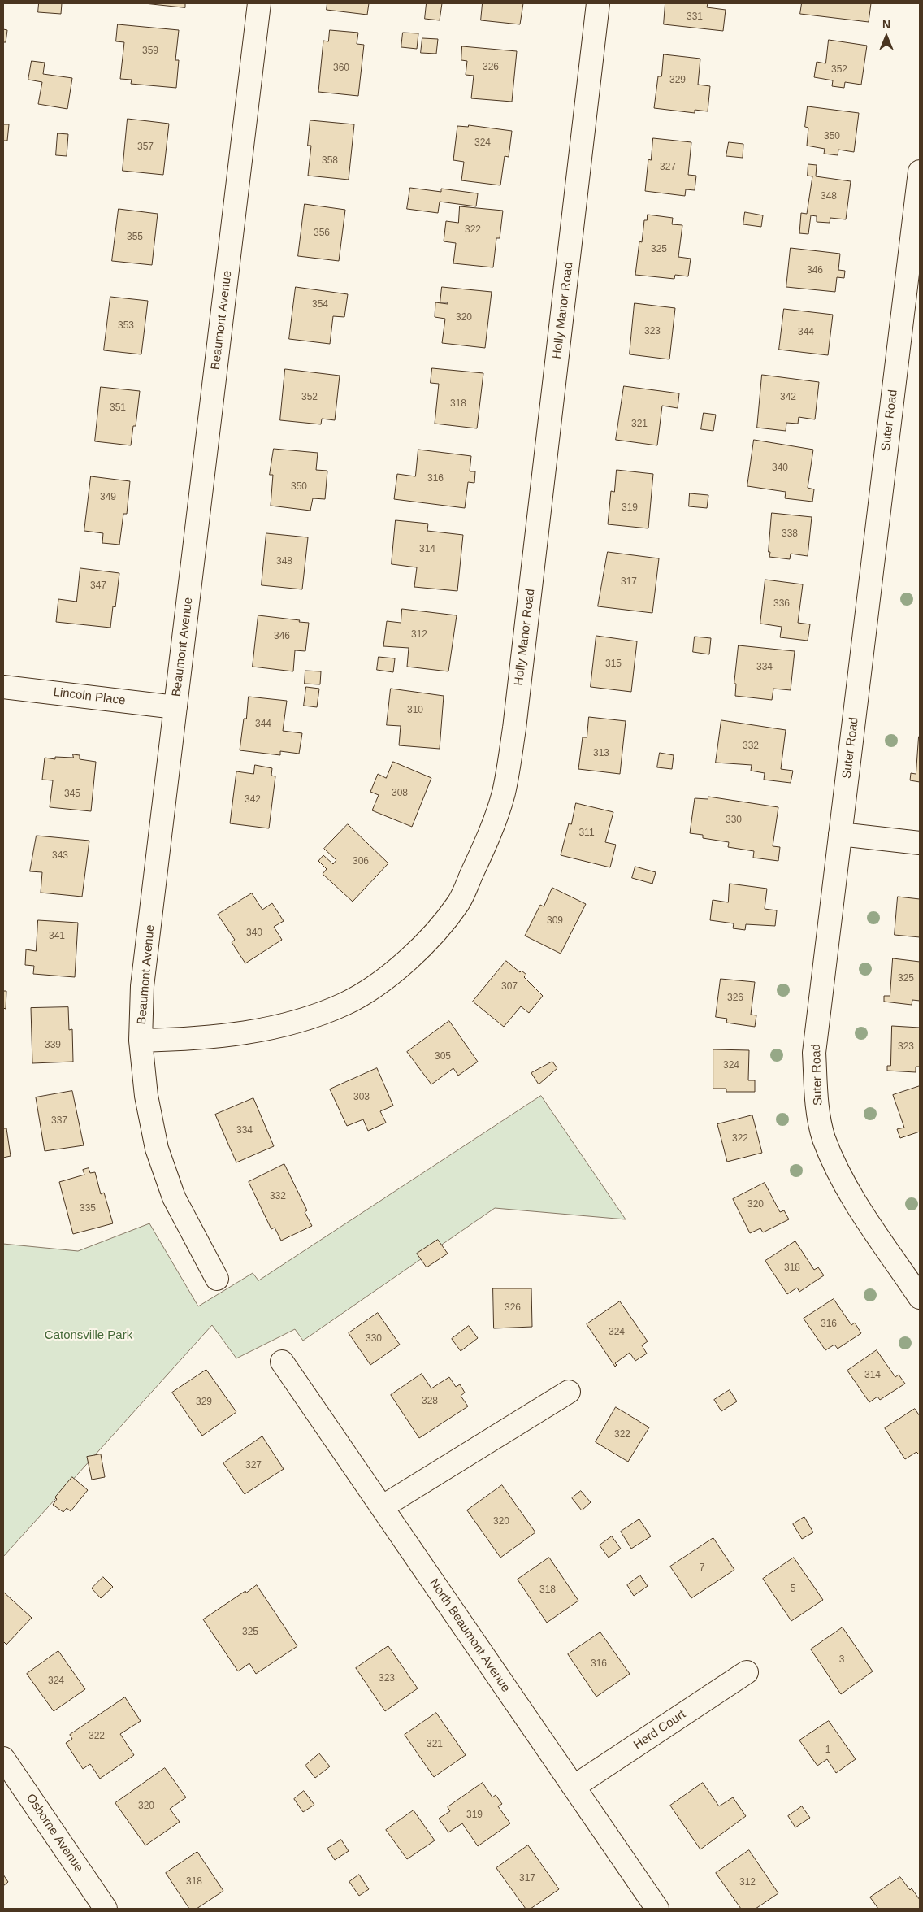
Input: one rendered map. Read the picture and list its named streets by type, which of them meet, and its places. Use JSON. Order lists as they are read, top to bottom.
{
  "streets": {
    "street": [
      "Holly Manor Road",
      "Beaumont Avenue",
      "Suter Road",
      "Lincoln Place",
      "North Beaumont Avenue",
      "Herd Court",
      "Osborne Avenue"
    ]
  },
  "crossings": [
    ["Holly Manor Road", "Beaumont Avenue"],
    ["Beaumont Avenue", "Lincoln Place"],
    ["North Beaumont Avenue", "Herd Court"]
  ],
  "parks": ["Catonsville Park"],
  "house_numbers": [
    "331",
    "359",
    "326",
    "360",
    "352",
    "329",
    "350",
    "324",
    "357",
    "358",
    "327",
    "348",
    "322",
    "356",
    "355",
    "325",
    "346",
    "354",
    "320",
    "353",
    "323",
    "344",
    "352",
    "342",
    "318",
    "351",
    "321",
    "340",
    "316",
    "350",
    "349",
    "319",
    "338",
    "314",
    "348",
    "317",
    "347",
    "336",
    "312",
    "346",
    "315",
    "334",
    "310",
    "344",
    "332",
    "313",
    "308",
    "345",
    "342",
    "330",
    "311",
    "343",
    "306",
    "309",
    "340",
    "341",
    "325",
    "307",
    "326",
    "339",
    "323",
    "305",
    "324",
    "303",
    "337",
    "334",
    "322",
    "332",
    "320",
    "335",
    "318",
    "326",
    "316",
    "324",
    "330",
    "314",
    "328",
    "329",
    "322",
    "327",
    "320",
    "7",
    "5",
    "318",
    "325",
    "3",
    "316",
    "323",
    "324",
    "322",
    "321",
    "1",
    "320",
    "319",
    "317",
    "318",
    "312"
  ],
  "north": "top"
}
